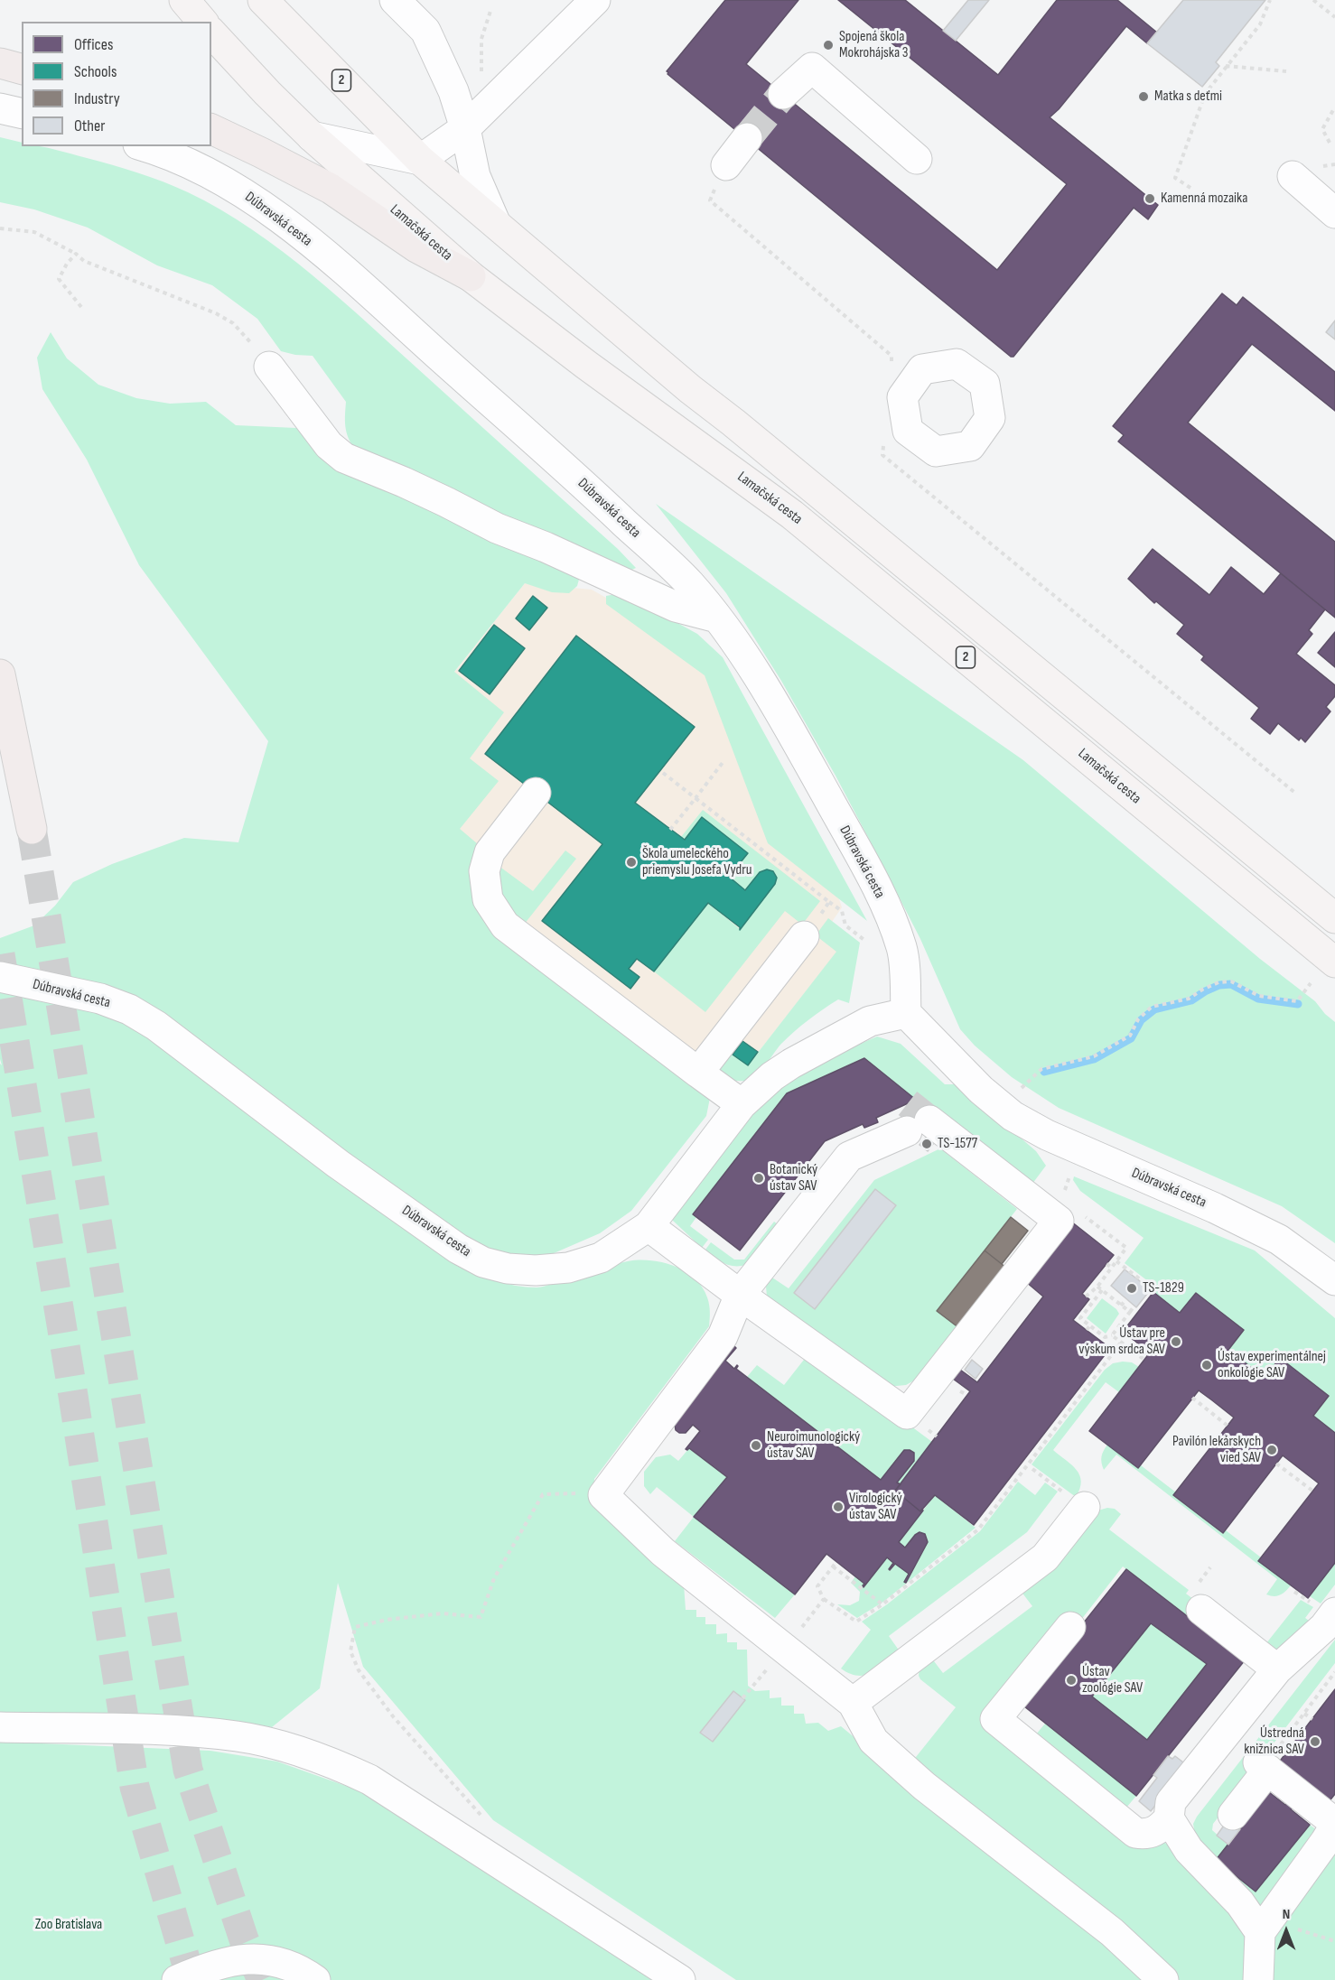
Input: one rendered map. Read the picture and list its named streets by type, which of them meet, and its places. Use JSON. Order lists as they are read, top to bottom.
{
  "streets": {
    "main road": ["2", "Lamačská cesta"],
    "street": ["Dúbravská cesta"]
  },
  "parks": ["Zoo Bratislava"],
  "places": [
    "Spojená škola Mokrohájska 3",
    "Matka s deťmi",
    "Kamenná mozaika",
    "Škola umeleckého priemyslu Josefa Vydru",
    "TS-1577",
    "Botanický ústav SAV",
    "TS-1829",
    "Ústav pre výskum srdca SAV",
    "Ústav experimentálnej onkológie SAV",
    "Neuroimunologický ústav SAV",
    "Pavilón lekárskych vied SAV",
    "Virologický ústav SAV",
    "Ústav zoológie SAV",
    "Ústredná knižnica SAV"
  ],
  "legend": [
    "Offices",
    "Schools",
    "Industry",
    "Other"
  ],
  "north": "top"
}
